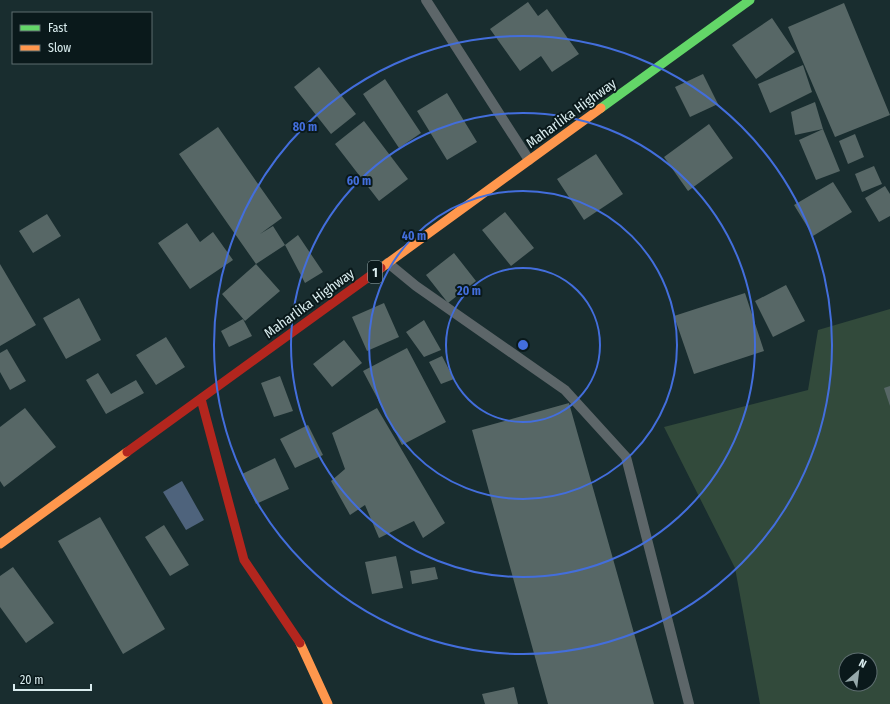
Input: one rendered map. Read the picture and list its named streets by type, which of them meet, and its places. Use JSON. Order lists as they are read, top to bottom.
{
  "streets": {
    "main road": ["Maharlika Highway", "1"]
  },
  "legend": ["Fast", "Slow"],
  "scale_bar": "20 m",
  "north": "top right",
  "rings": [
    "80 m",
    "60 m",
    "40 m",
    "20 m"
  ]
}
